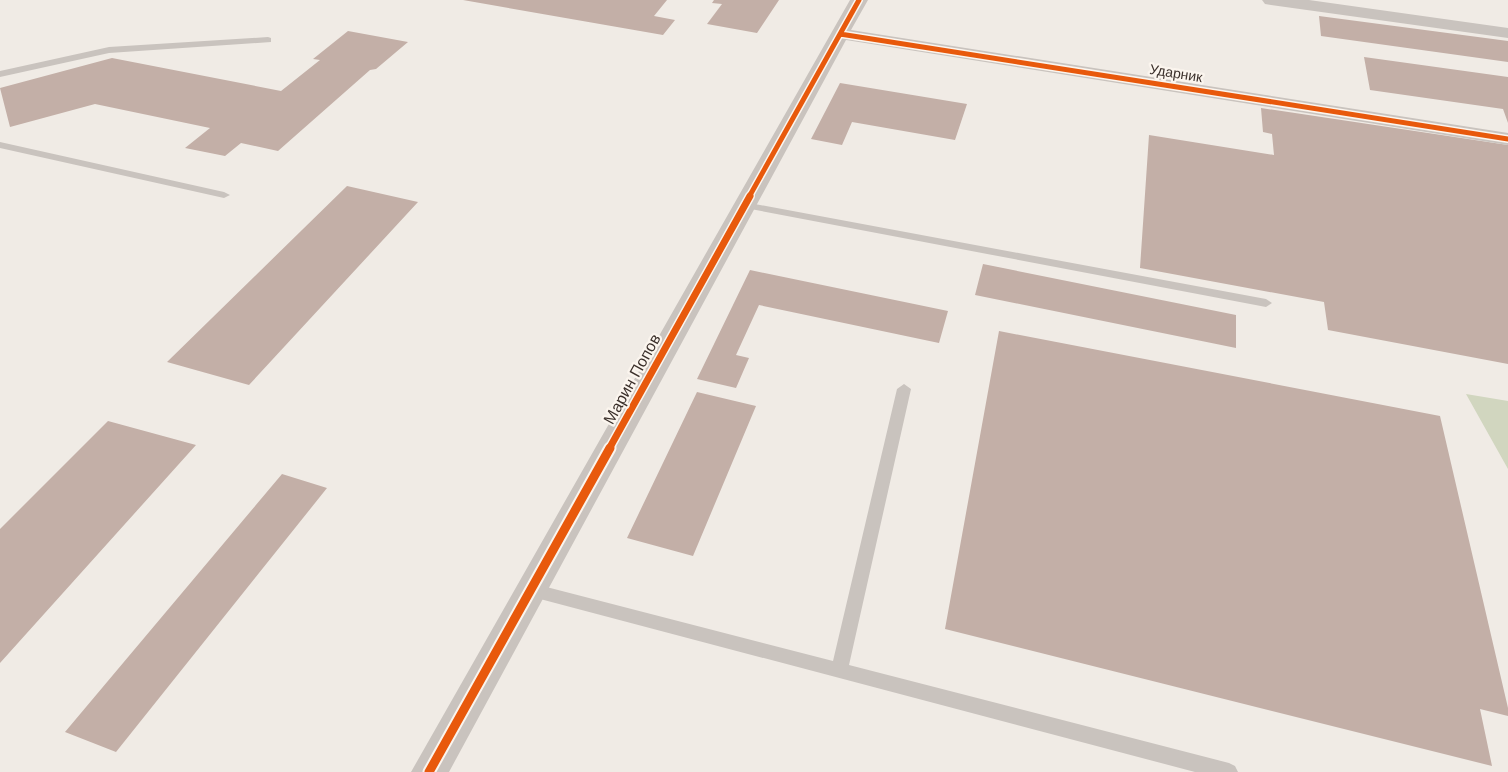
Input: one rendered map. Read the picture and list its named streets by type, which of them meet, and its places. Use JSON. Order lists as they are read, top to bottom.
{
  "streets": {
    "street": ["Ударник", "Марин Попов"]
  },
  "crossings": [
    ["Ударник", "Марин Попов"]
  ]
}
